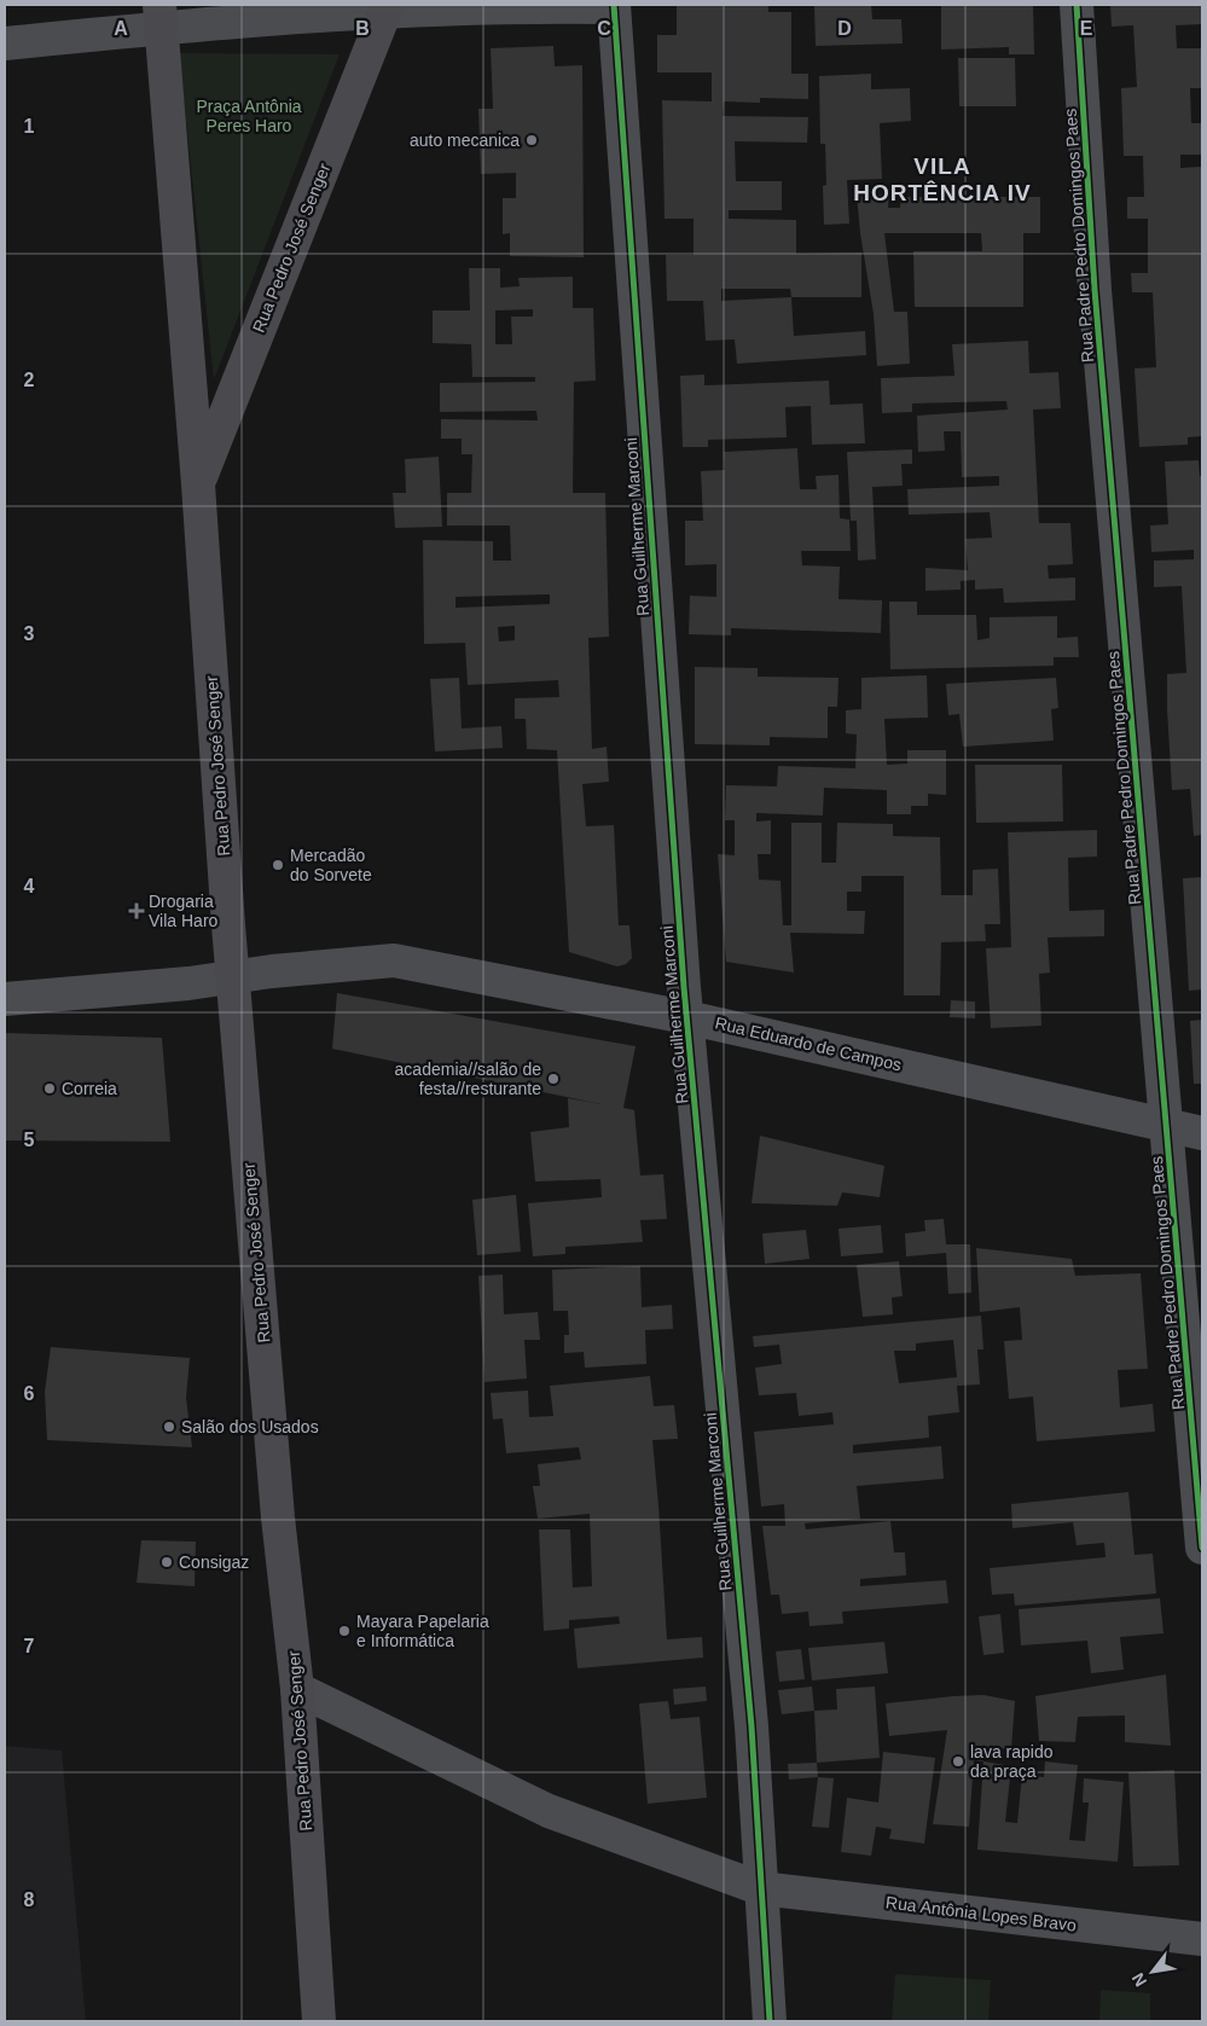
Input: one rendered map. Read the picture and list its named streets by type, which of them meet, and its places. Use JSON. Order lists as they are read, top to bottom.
{
  "streets": {
    "main road": ["Rua Pedro José Senger"],
    "street": [
      "Rua Padre Pedro Domingos Paes",
      "Rua Guilherme Marconi",
      "Rua Eduardo de Campos",
      "Rua Antônia Lopes Bravo"
    ]
  },
  "crossings": [
    ["Rua Padre Pedro Domingos Paes", "Rua Eduardo de Campos"],
    ["Rua Pedro José Senger", "Rua Eduardo de Campos"],
    ["Rua Pedro José Senger", "Rua Antônia Lopes Bravo"],
    ["Rua Guilherme Marconi", "Rua Eduardo de Campos"],
    ["Rua Guilherme Marconi", "Rua Antônia Lopes Bravo"]
  ],
  "districts": ["VILA HORTÊNCIA IV"],
  "parks": ["Praça Antônia Peres Haro"],
  "places": {
    "other": [
      "auto mecanica",
      "Mercadão do Sorvete",
      "academia//salão de festa//resturante",
      "Correia",
      "Salão dos Usados",
      "Consigaz",
      "Mayara Papelaria e Informática",
      "lava rapido da praça"
    ],
    "health": ["Drogaria Vila Haro"]
  },
  "north": "bottom left",
  "grid": {
    "columns": [
      "A",
      "B",
      "C",
      "D",
      "E"
    ],
    "rows": [
      "1",
      "2",
      "3",
      "4",
      "5",
      "6",
      "7",
      "8"
    ]
  }
}
